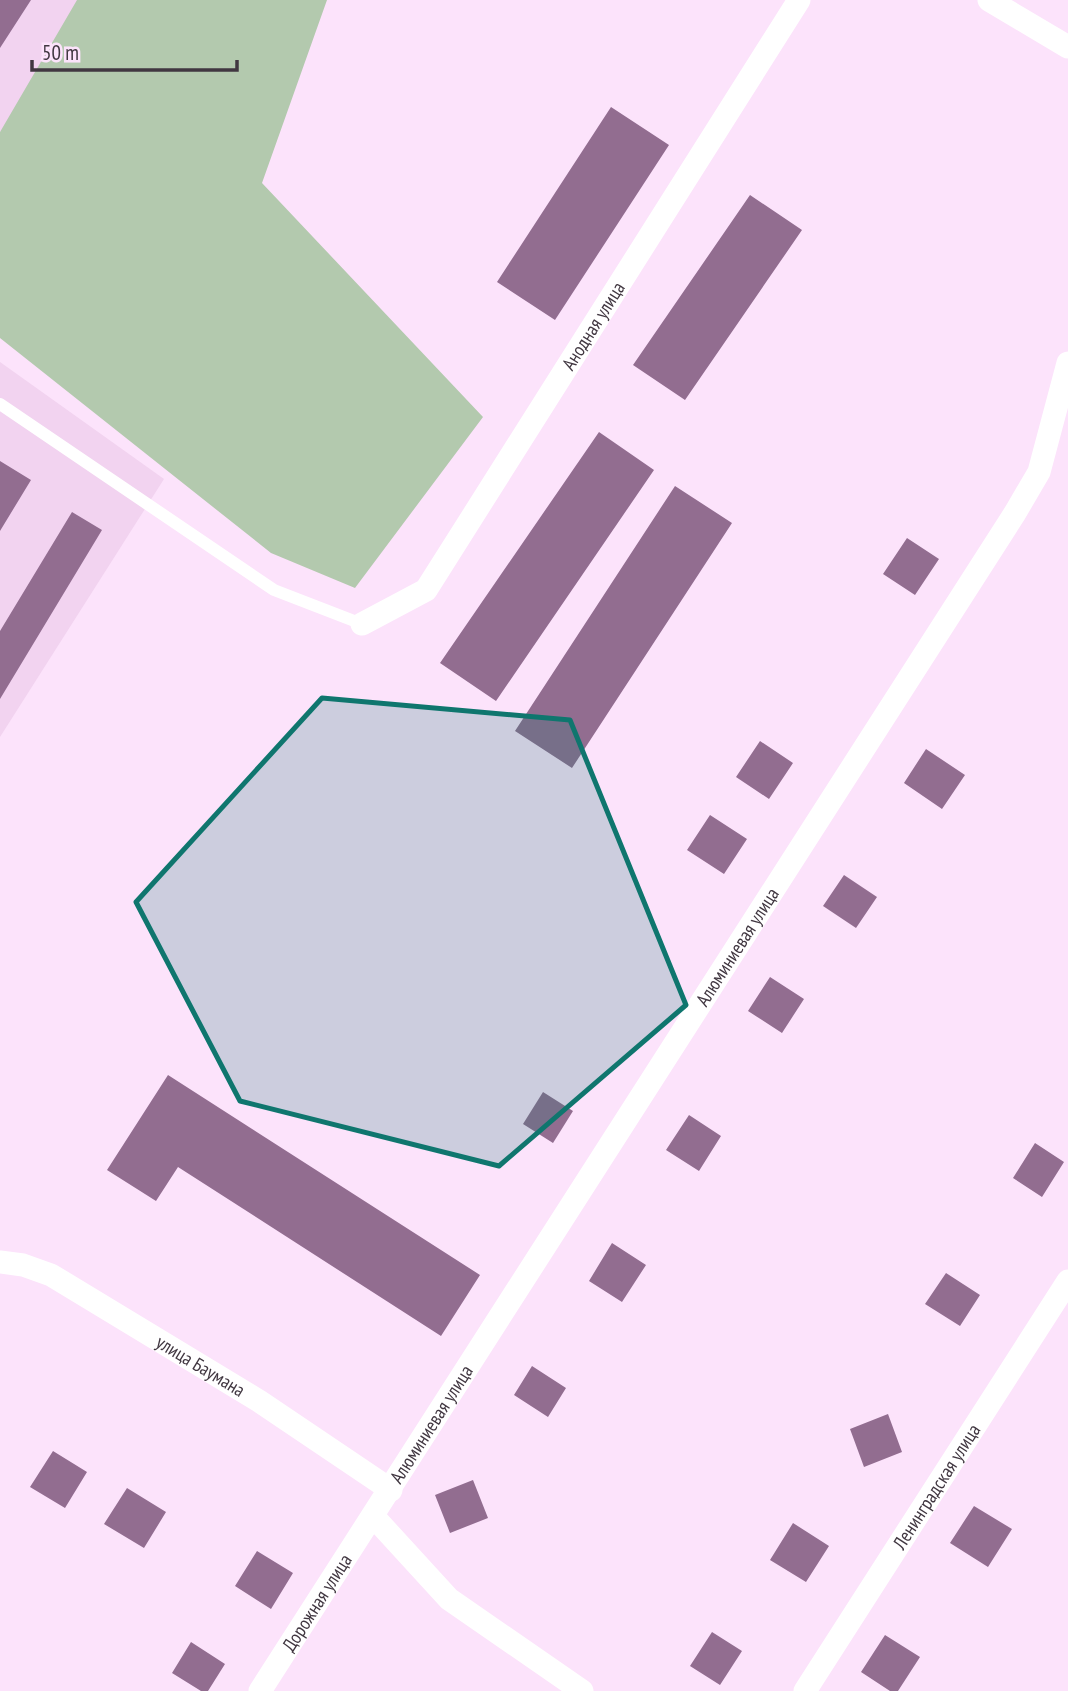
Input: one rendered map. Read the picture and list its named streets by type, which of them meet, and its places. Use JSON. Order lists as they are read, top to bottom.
{
  "streets": {
    "street": [
      "Анодная улица",
      "Алюминиевая улица",
      "улица Баумана",
      "Ленинградская улица",
      "Дорожная улица"
    ]
  },
  "crossings": [
    ["Алюминиевая улица", "улица Баумана"],
    ["Алюминиевая улица", "Дорожная улица"]
  ],
  "scale_bar": "50 m"
}
